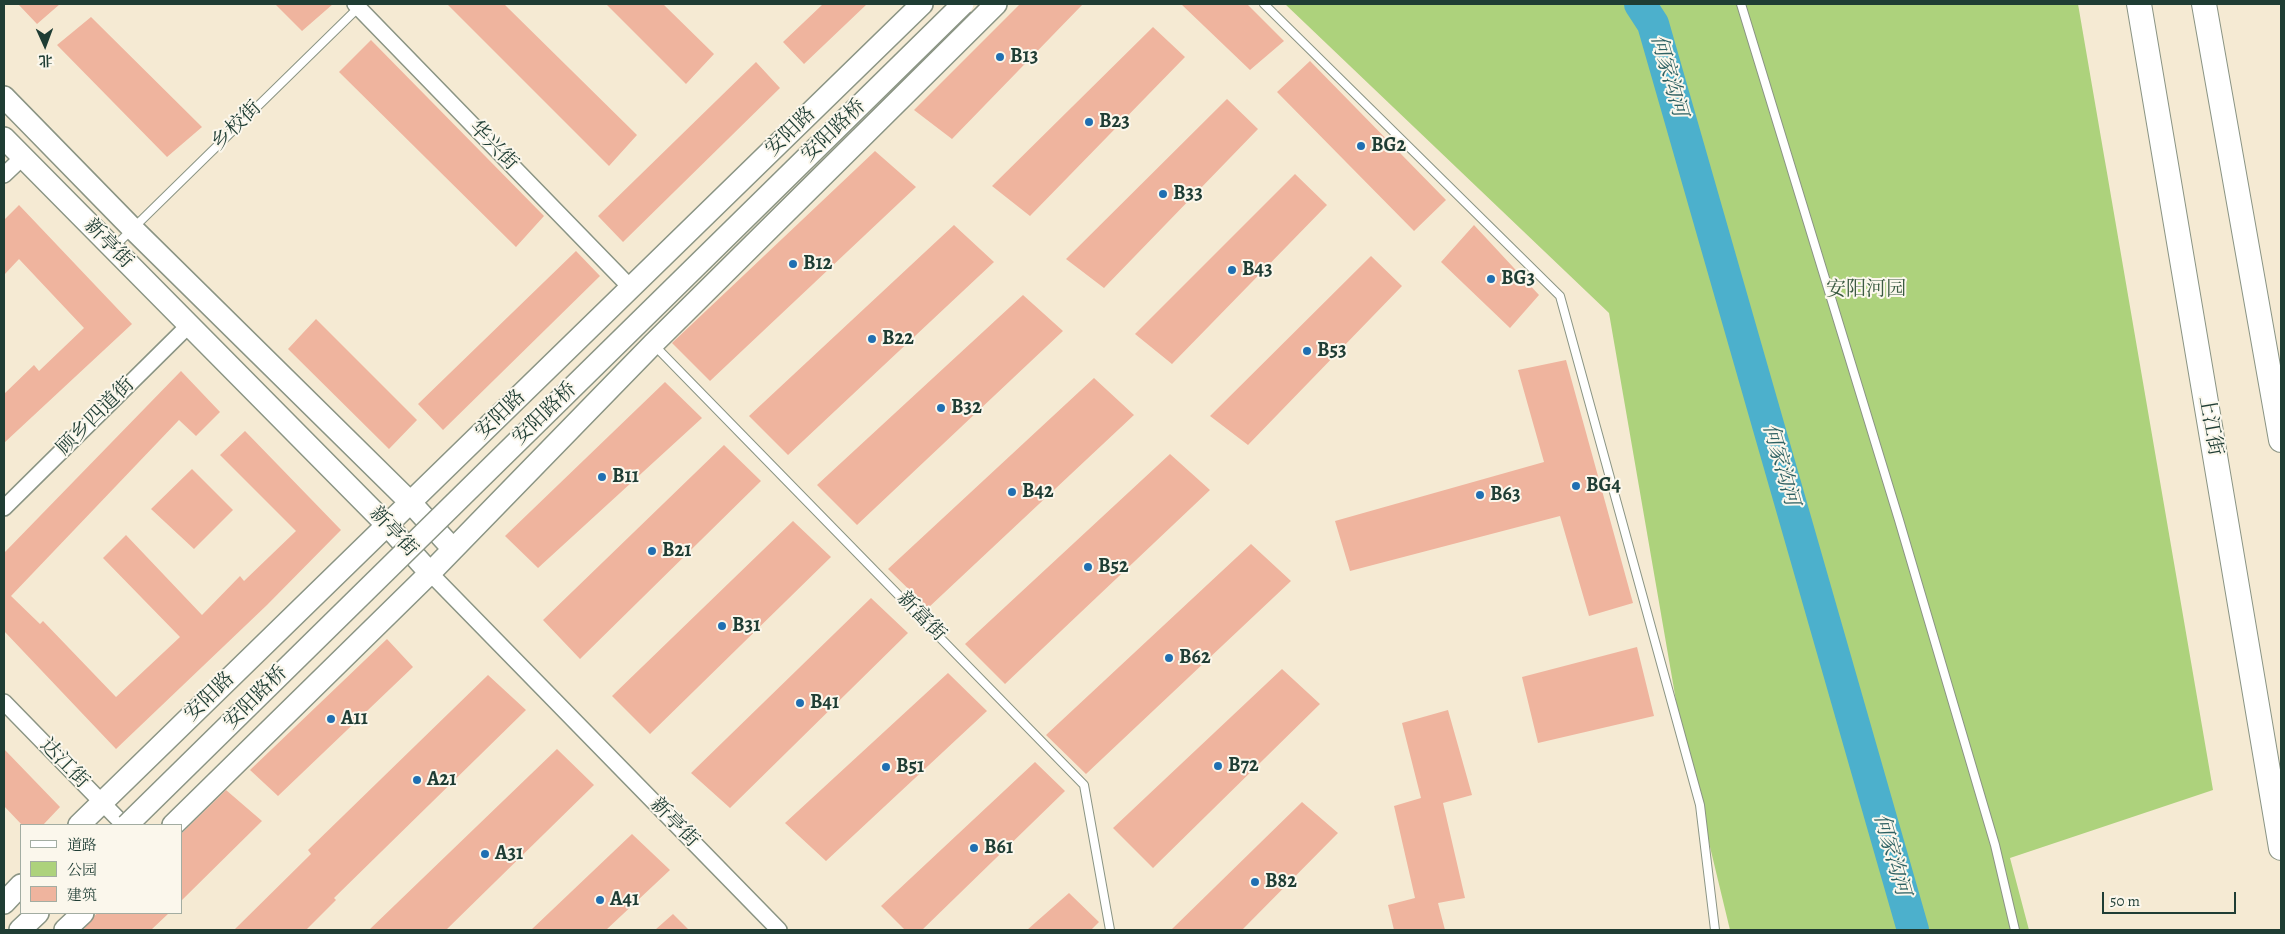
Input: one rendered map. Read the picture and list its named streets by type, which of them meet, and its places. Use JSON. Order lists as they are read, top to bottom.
{
  "streets": {
    "main road": [
      "安阳路桥",
      "安阳路",
      "新亭街",
      "上江街"
    ],
    "street": ["华兴街", "顾乡四道街", "达江街"],
    "lane": ["乡校街", "新富街"]
  },
  "crossings": [
    ["乡校街", "华兴街"],
    ["乡校街", "新亭街"],
    ["安阳路", "华兴街"],
    ["安阳路", "新亭街"],
    ["安阳路", "达江街"],
    ["新亭街", "顾乡四道街"]
  ],
  "water": ["何家沟河"],
  "parks": ["安阳河园"],
  "places": [
    "B13",
    "B23",
    "BG2",
    "B33",
    "B12",
    "B43",
    "BG3",
    "B22",
    "B53",
    "B32",
    "B11",
    "BG4",
    "B42",
    "B63",
    "B21",
    "B52",
    "B31",
    "B62",
    "B41",
    "A11",
    "B72",
    "B51",
    "A21",
    "B61",
    "A31",
    "B82",
    "A41"
  ],
  "legend": ["道路", "公园", "建筑"],
  "scale_bar": "50 m",
  "north": "bottom"
}
